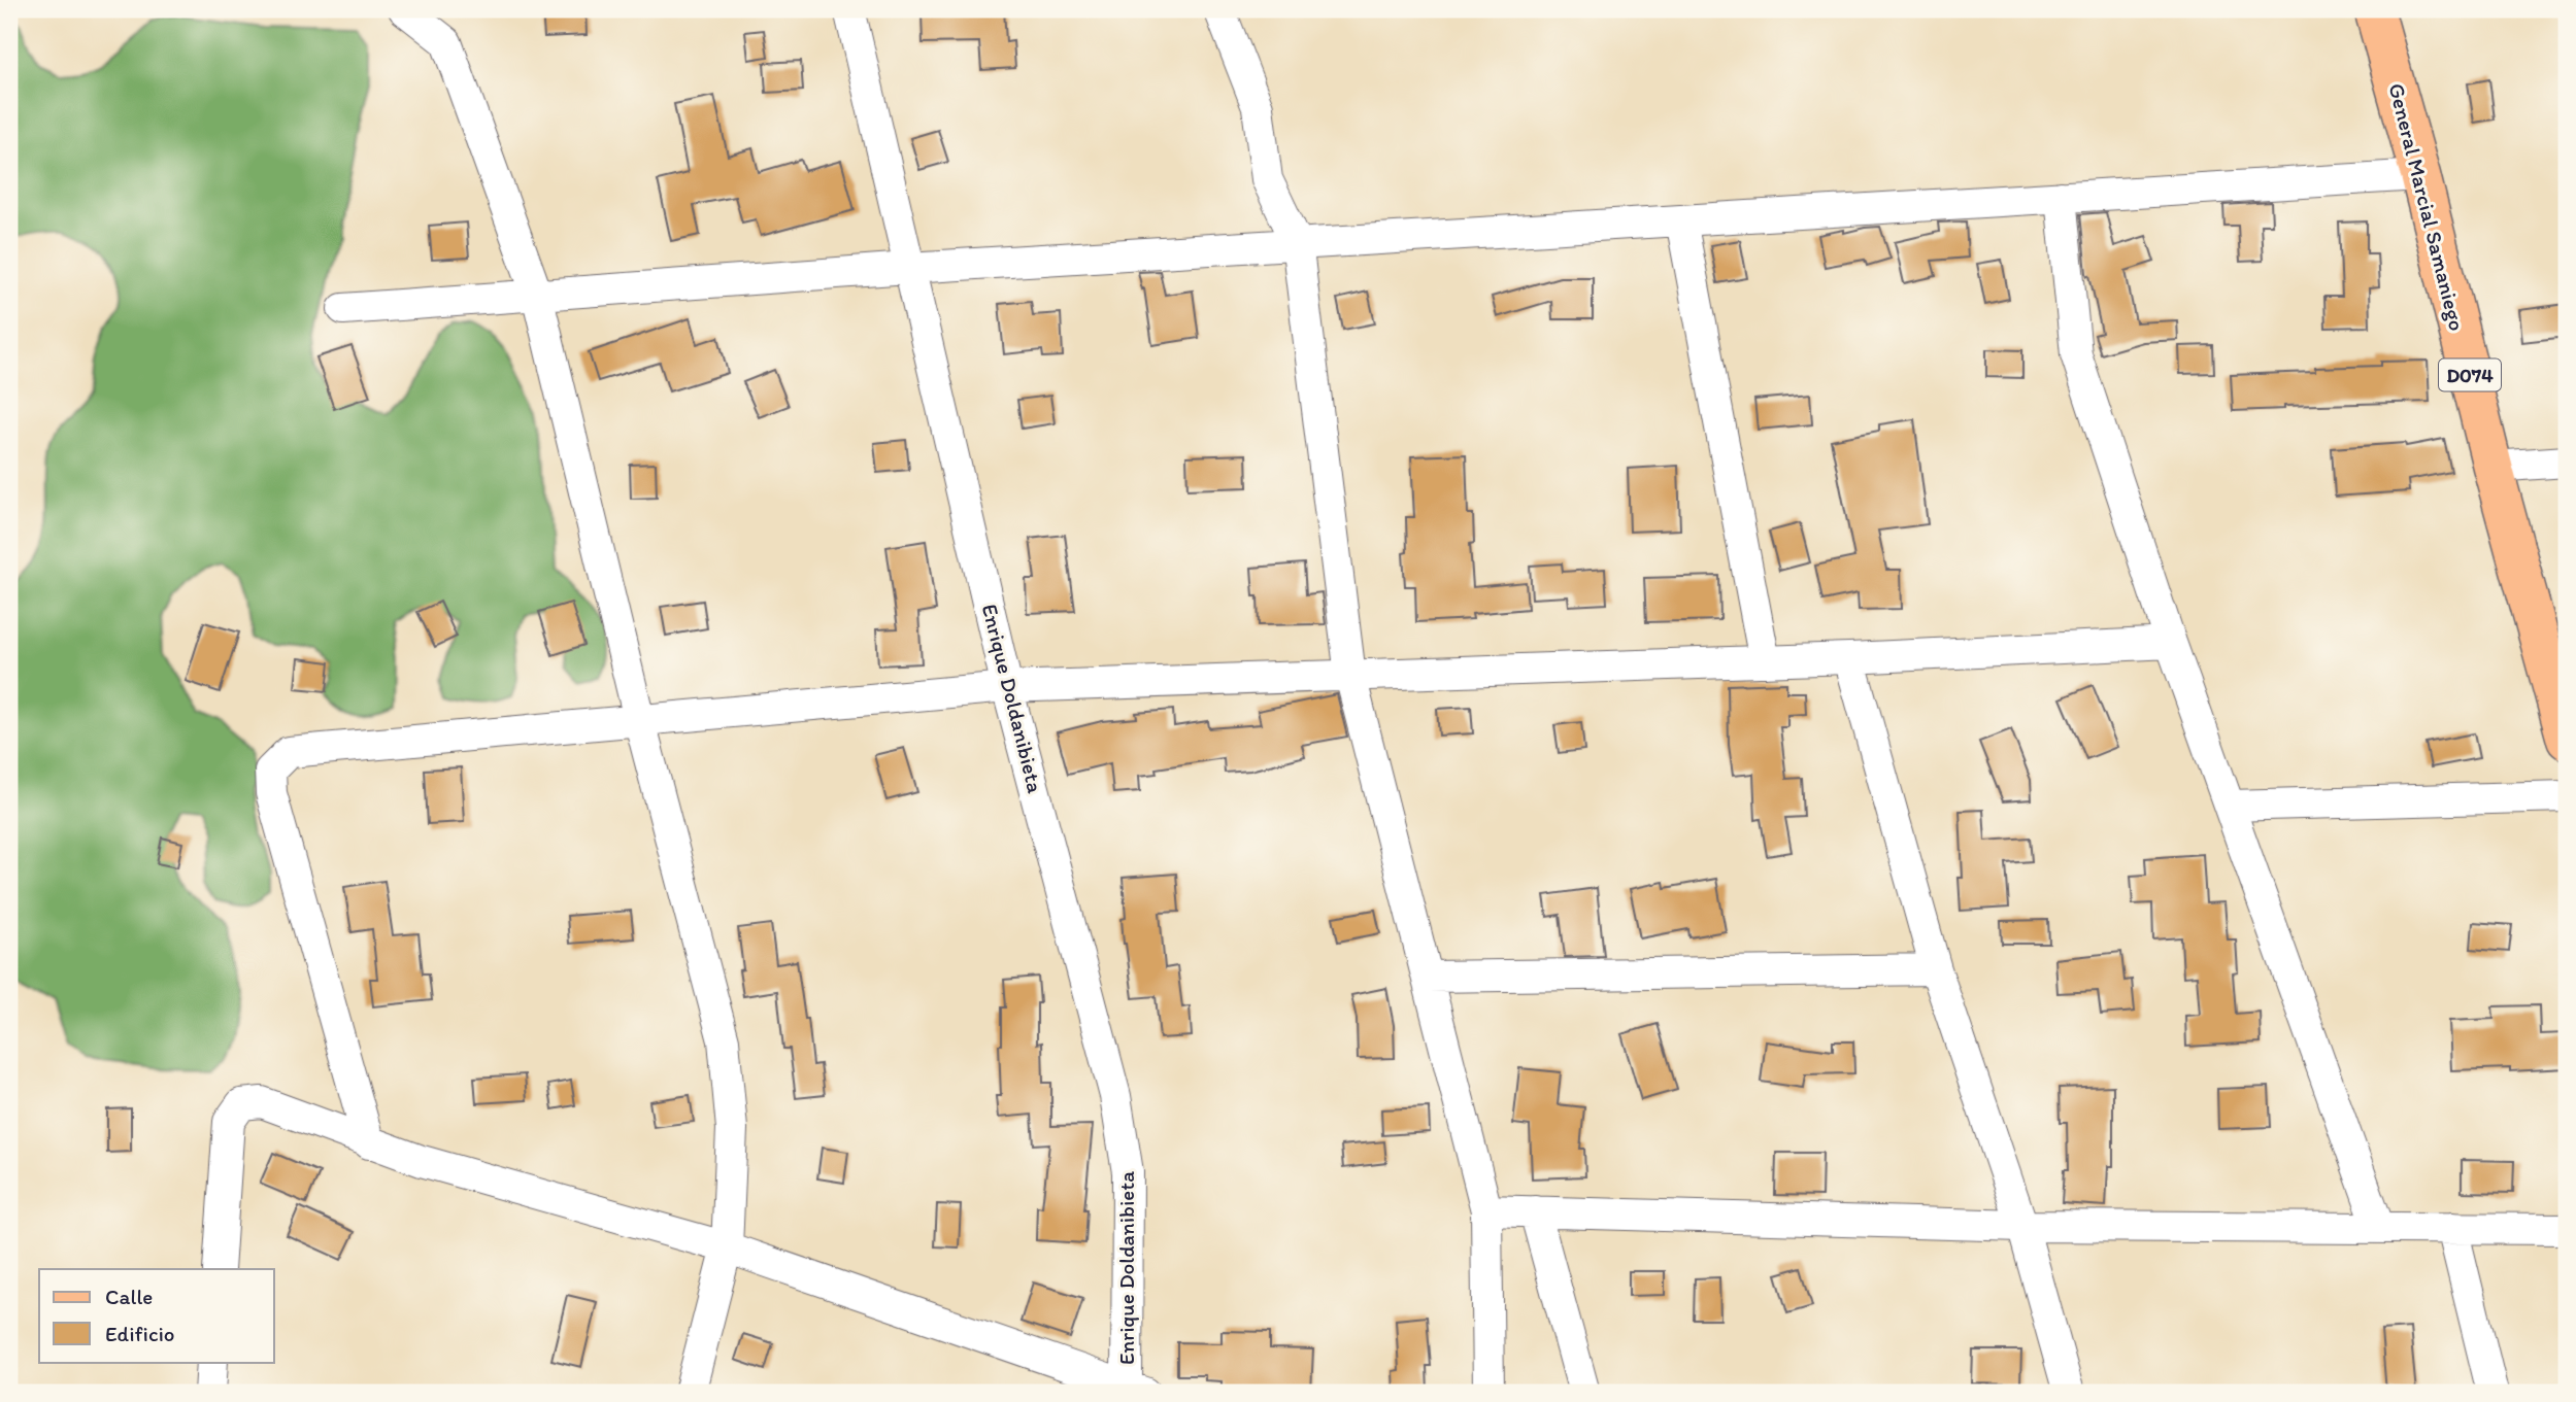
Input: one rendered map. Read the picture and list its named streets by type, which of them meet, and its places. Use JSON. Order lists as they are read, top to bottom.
{
  "streets": {
    "main road": ["General Marcial Samaniego", "D074"],
    "street": ["Enrique Doldanibieta"]
  },
  "legend": ["Calle", "Edificio"]
}
